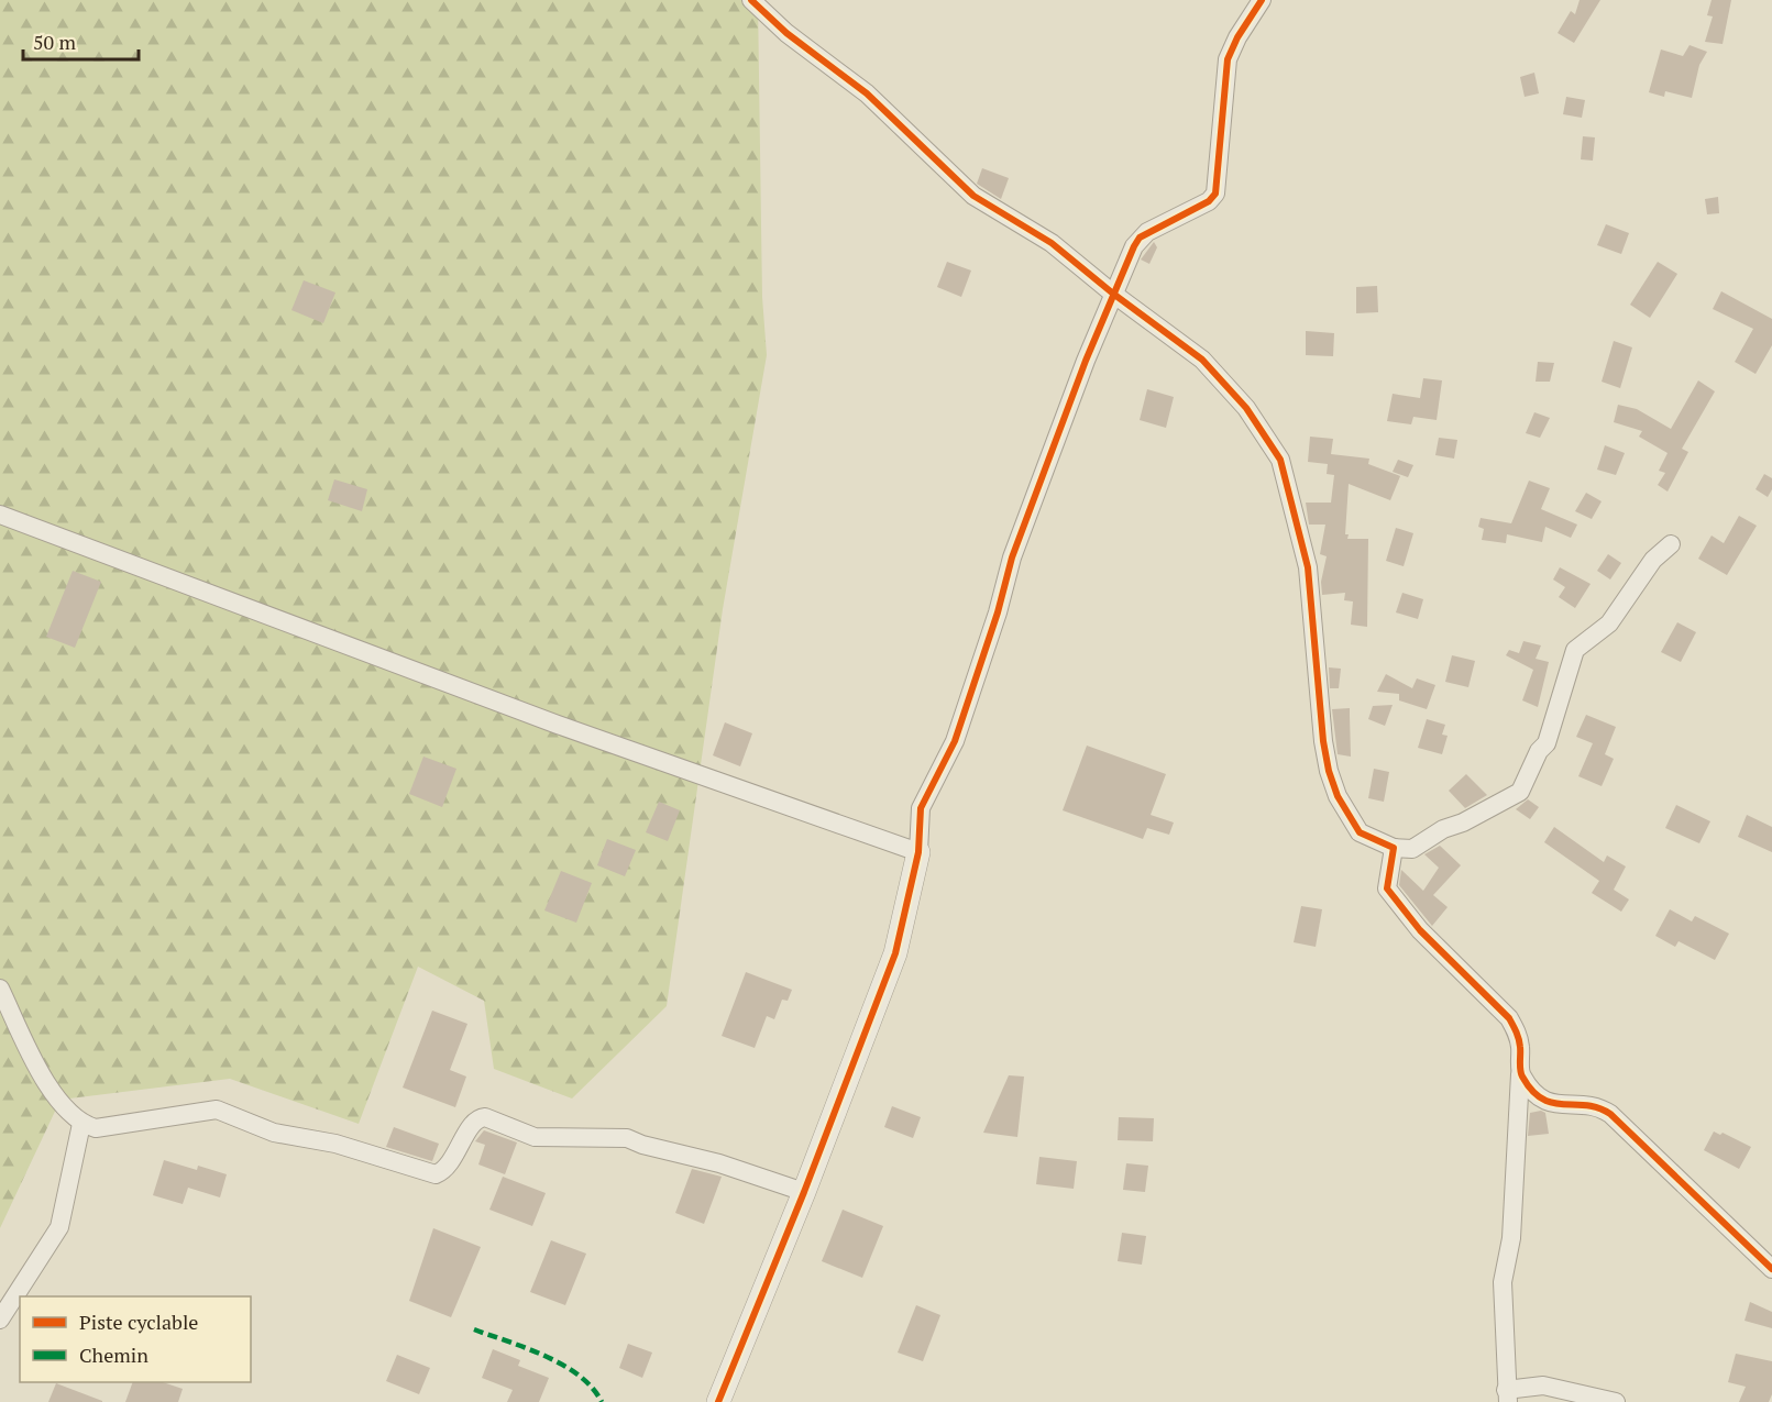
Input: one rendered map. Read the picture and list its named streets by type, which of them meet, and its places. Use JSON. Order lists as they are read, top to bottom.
{
  "legend": ["Piste cyclable", "Chemin"],
  "scale_bar": "50 m"
}
